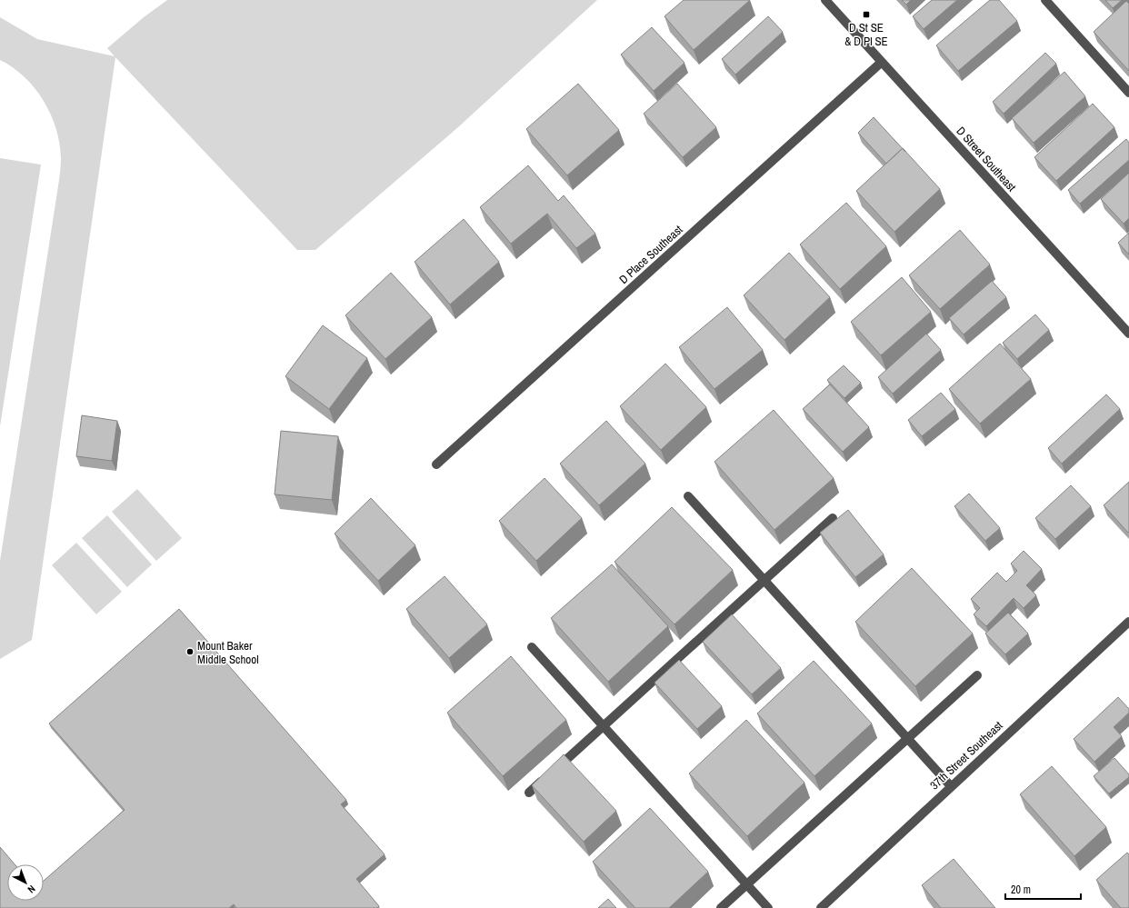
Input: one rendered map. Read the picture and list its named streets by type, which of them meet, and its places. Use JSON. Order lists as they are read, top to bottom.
{
  "streets": {
    "street": ["D Street Southeast", "D Place Southeast", "37th Street Southeast"]
  },
  "crossings": [
    ["D Street Southeast", "D Place Southeast"]
  ],
  "places": {
    "transit": ["D St SE & D Pl SE"],
    "other": ["Mount Baker Middle School"]
  },
  "scale_bar": "20 m",
  "north": "bottom right"
}
